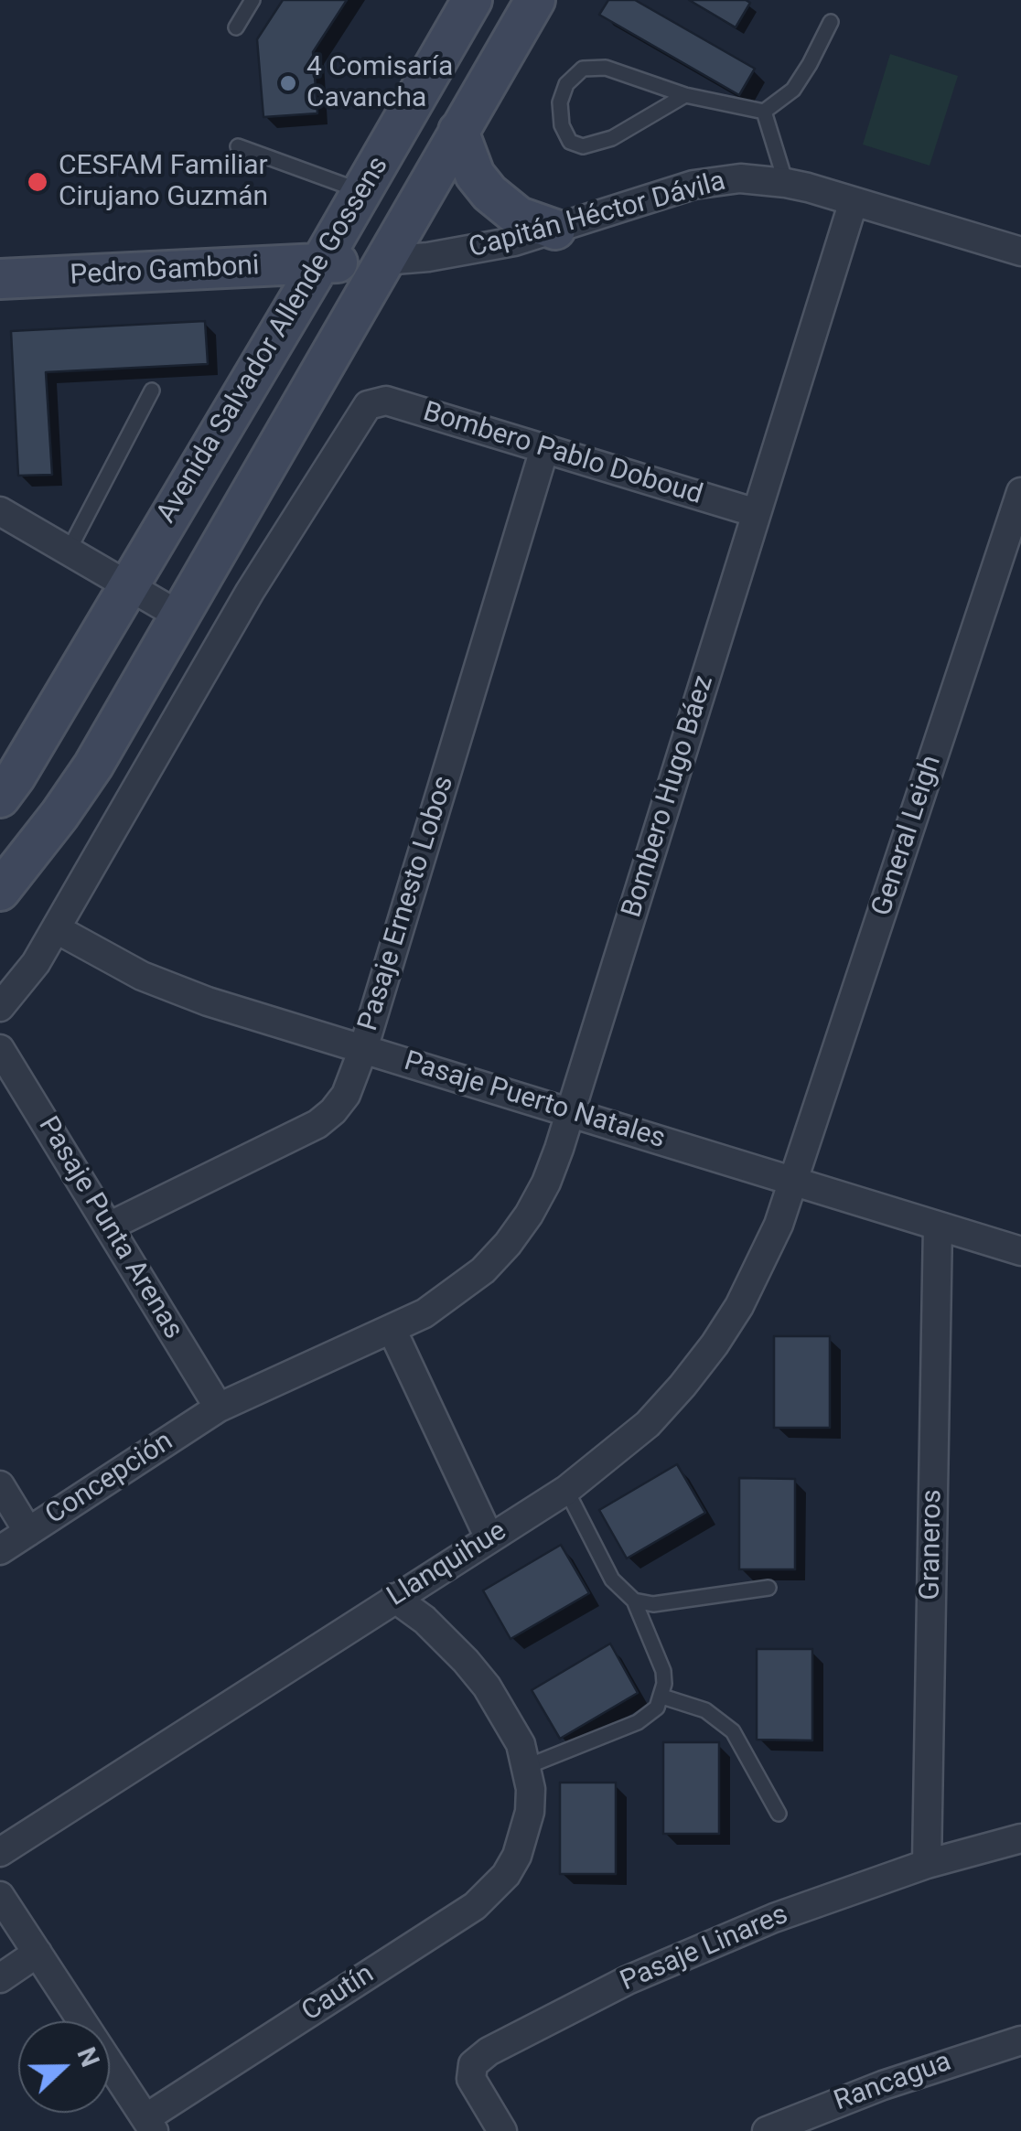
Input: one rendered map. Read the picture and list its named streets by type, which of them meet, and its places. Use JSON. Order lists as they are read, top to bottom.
{
  "streets": {
    "main road": ["Pedro Gamboni", "Avenida Salvador Allende Gossens"],
    "street": [
      "Capitán Héctor Dávila",
      "Bombero Pablo Doboud",
      "Bombero Hugo Báez",
      "General Leigh",
      "Pasaje Ernesto Lobos",
      "Pasaje Puerto Natales",
      "Pasaje Punta Arenas",
      "Concepción",
      "Graneros",
      "Llanquihue",
      "Pasaje Linares",
      "Cautín",
      "Rancagua"
    ]
  },
  "crossings": [
    ["Capitán Héctor Dávila", "Pedro Gamboni"],
    ["Capitán Héctor Dávila", "Avenida Salvador Allende Gossens"],
    ["Capitán Héctor Dávila", "Bombero Hugo Báez"],
    ["Pedro Gamboni", "Avenida Salvador Allende Gossens"],
    ["Bombero Pablo Doboud", "Bombero Hugo Báez"],
    ["Bombero Pablo Doboud", "Pasaje Ernesto Lobos"],
    ["Bombero Hugo Báez", "Pasaje Puerto Natales"],
    ["Bombero Hugo Báez", "Concepción"],
    ["General Leigh", "Pasaje Puerto Natales"],
    ["General Leigh", "Llanquihue"],
    ["Pasaje Ernesto Lobos", "Pasaje Puerto Natales"],
    ["Pasaje Ernesto Lobos", "Pasaje Punta Arenas"],
    ["Pasaje Puerto Natales", "Graneros"],
    ["Pasaje Puerto Natales", "Llanquihue"],
    ["Pasaje Punta Arenas", "Concepción"],
    ["Graneros", "Pasaje Linares"]
  ],
  "places": ["4 Comisaría Cavancha", "CESFAM Familiar Cirujano Guzmán"],
  "north": "right"
}
